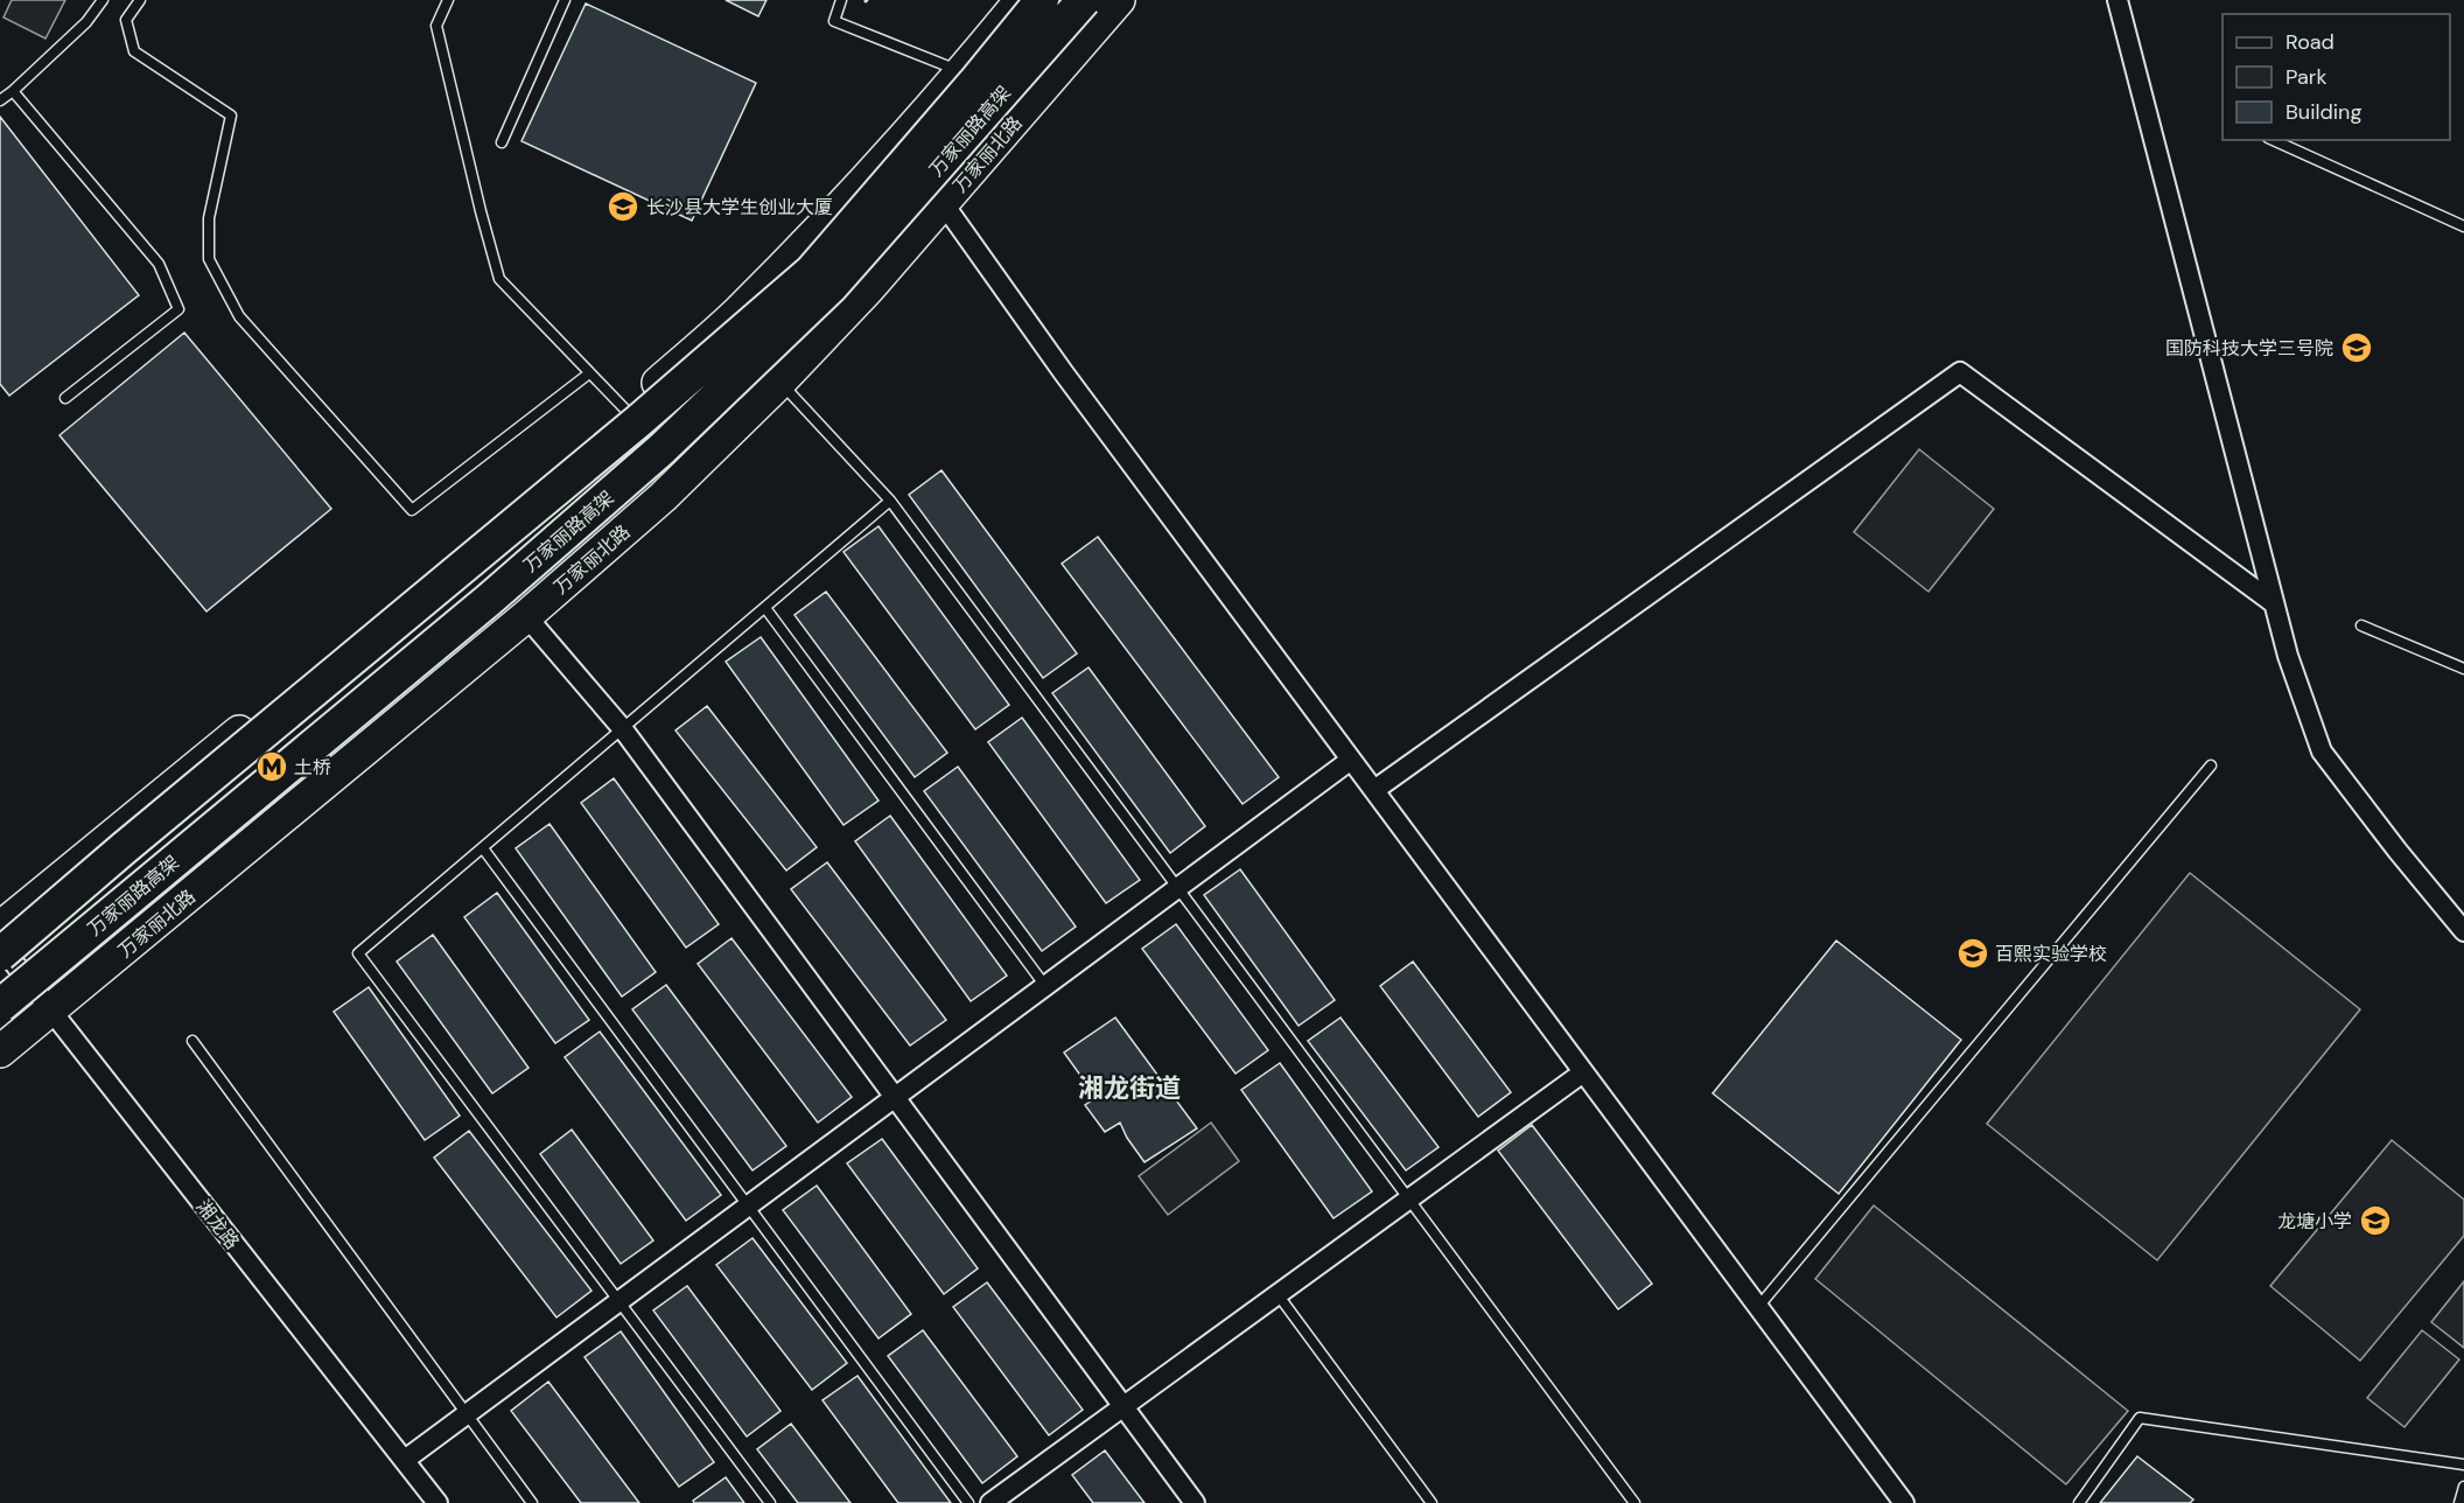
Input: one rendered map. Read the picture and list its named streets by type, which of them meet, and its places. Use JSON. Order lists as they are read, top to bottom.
{
  "streets": {
    "highway": ["万家丽路高架"],
    "main road": ["万家丽北路"],
    "street": ["湘龙路"]
  },
  "crossings": [
    ["万家丽北路", "湘龙路"]
  ],
  "districts": ["湘龙街道"],
  "places": {
    "school or university": [
      "长沙县大学生创业大厦",
      "国防科技大学三号院",
      "百熙实验学校",
      "龙塘小学"
    ],
    "metro station": ["土桥"]
  },
  "legend": ["Road", "Park", "Building"]
}
